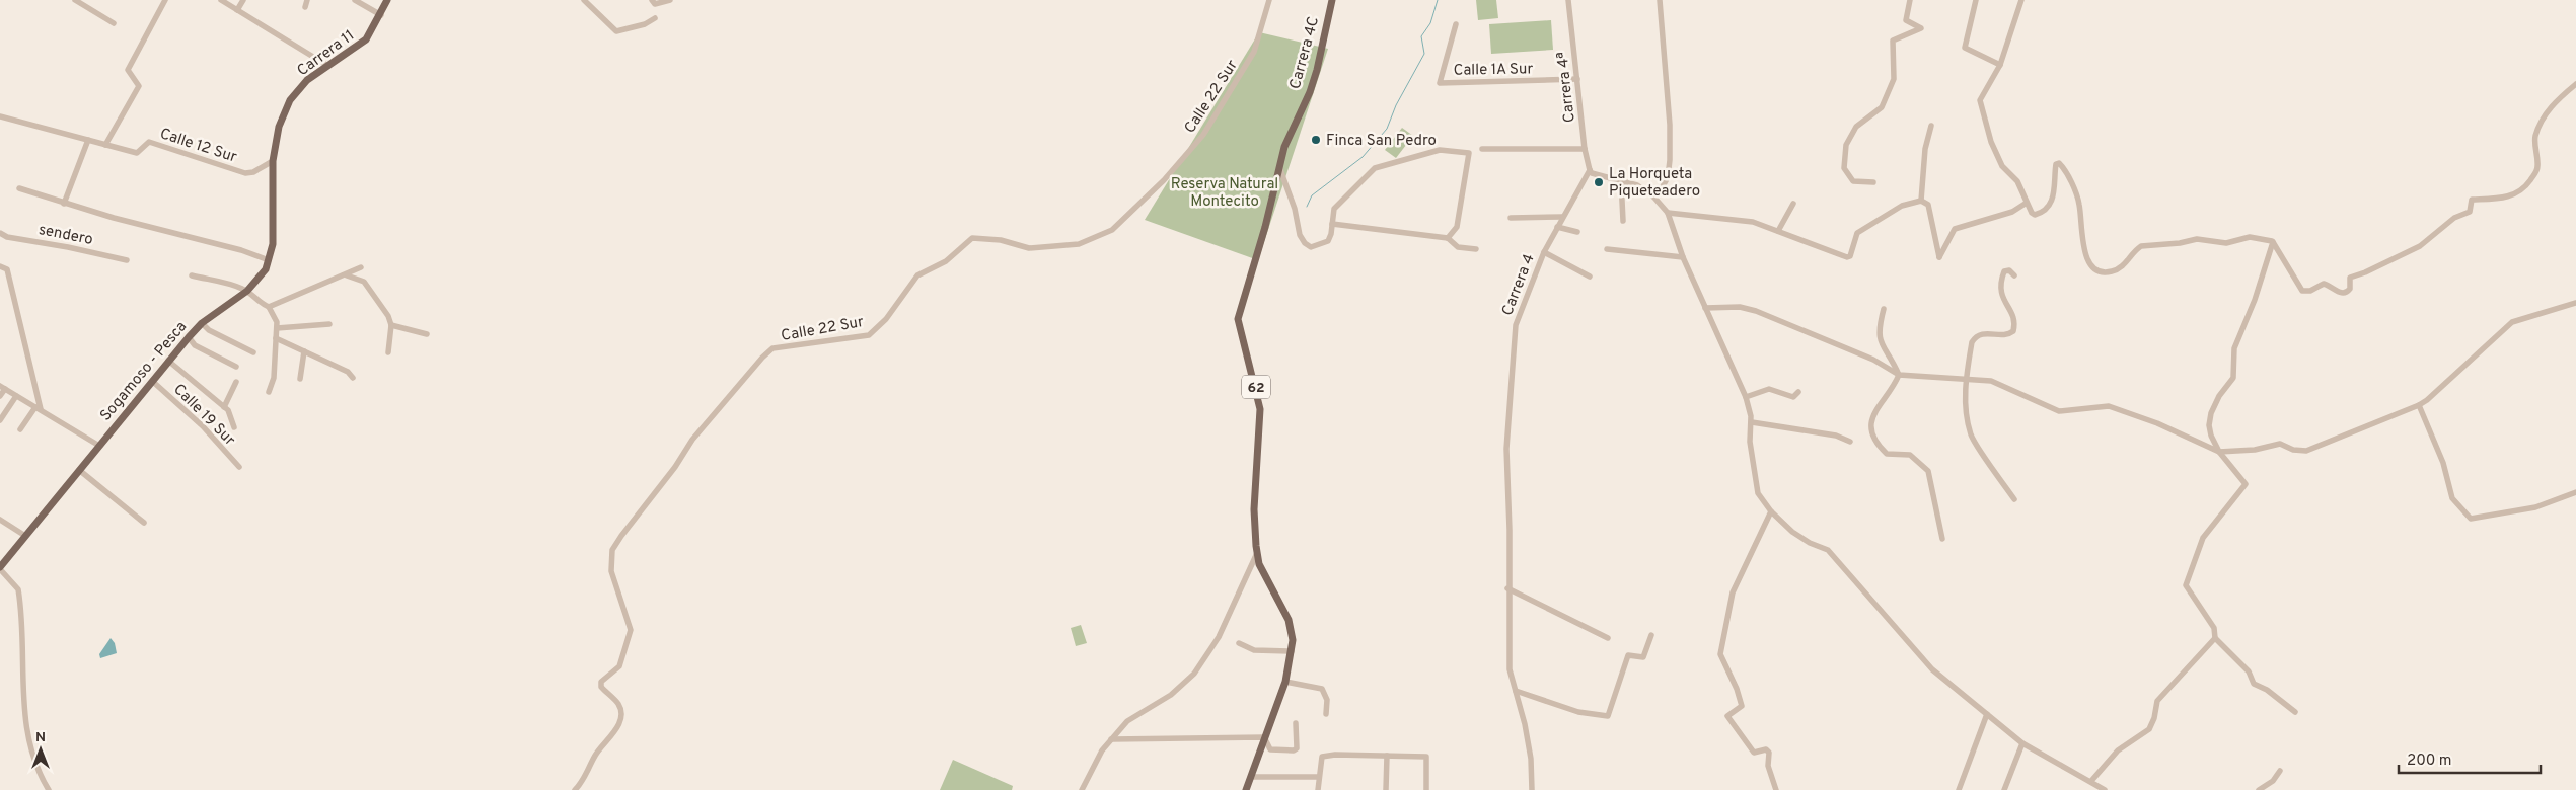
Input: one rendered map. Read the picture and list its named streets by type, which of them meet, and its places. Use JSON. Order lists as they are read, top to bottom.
{
  "streets": {
    "main road": [
      "Carrera 11",
      "Carrera 4C",
      "Sogamoso - Pesca",
      "62"
    ],
    "street": [
      "Calle 1A Sur",
      "Carrera 4ª",
      "Calle 22 Sur",
      "Calle 12 Sur",
      "sendero",
      "Carrera 4",
      "Calle 19 Sur"
    ]
  },
  "crossings": [
    ["Carrera 11", "Calle 12 Sur"],
    ["Carrera 11", "Sogamoso - Pesca"],
    ["Carrera 4C", "62"],
    ["Calle 1A Sur", "Carrera 4ª"],
    ["Carrera 4ª", "Carrera 4"],
    ["Sogamoso - Pesca", "Calle 19 Sur"]
  ],
  "parks": ["Reserva Natural Montecito"],
  "places": ["Finca San Pedro", "La Horqueta Piqueteadero"],
  "scale_bar": "200 m",
  "north": "top"
}
